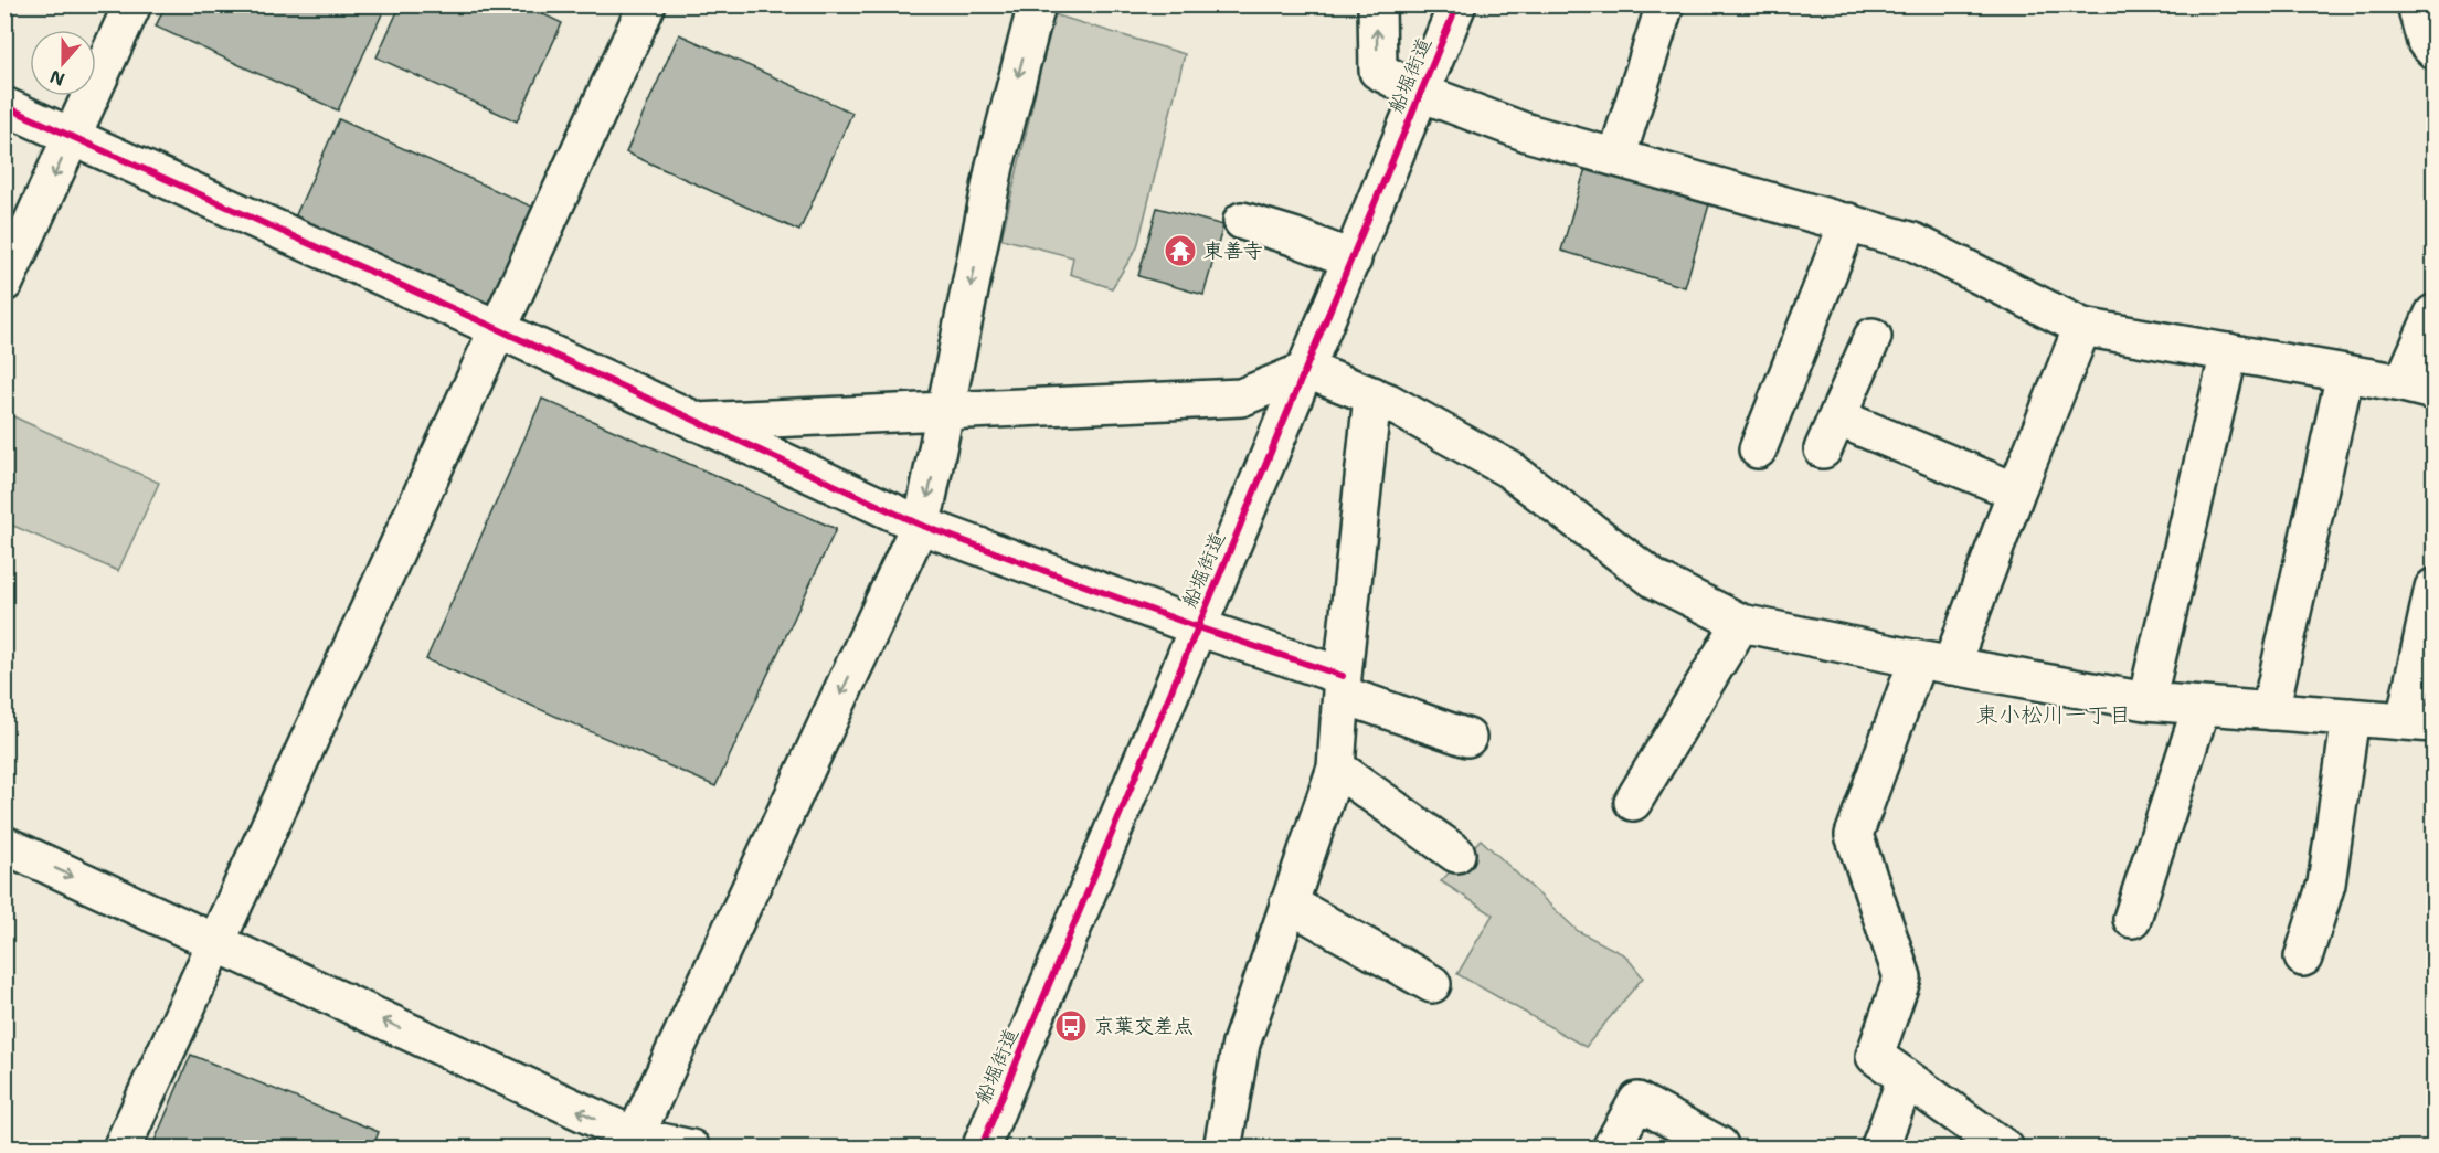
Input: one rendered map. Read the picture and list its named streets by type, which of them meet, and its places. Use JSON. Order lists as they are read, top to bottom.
{
  "streets": {
    "street": ["船堀街道"]
  },
  "districts": ["東小松川一丁目"],
  "places": {
    "temple": ["東善寺"],
    "bus stop": ["京葉交差点"]
  },
  "north": "bottom"
}
